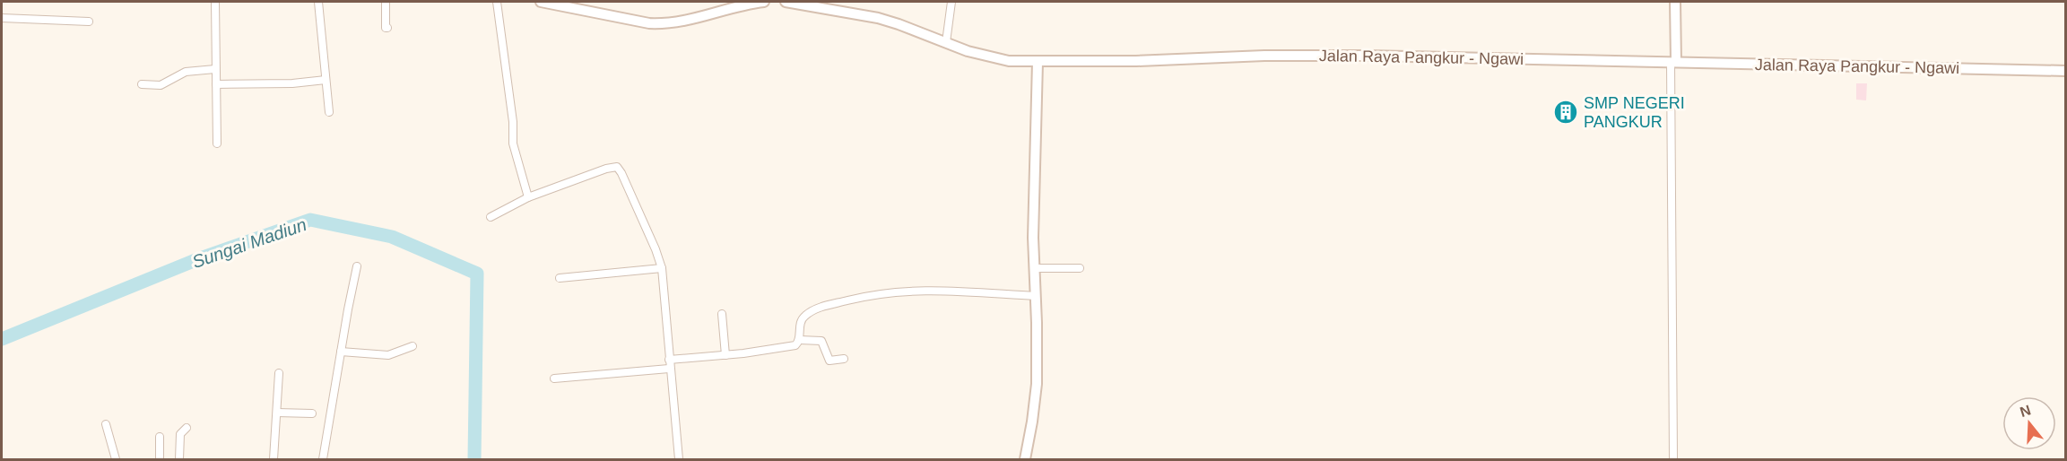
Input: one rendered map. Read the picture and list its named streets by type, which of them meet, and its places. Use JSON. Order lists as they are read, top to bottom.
{
  "streets": {
    "main road": ["Jalan Raya Pangkur - Ngawi"]
  },
  "water": ["Sungai Madiun"],
  "places": {
    "building": ["SMP NEGERI PANGKUR"]
  },
  "north": "top"
}
